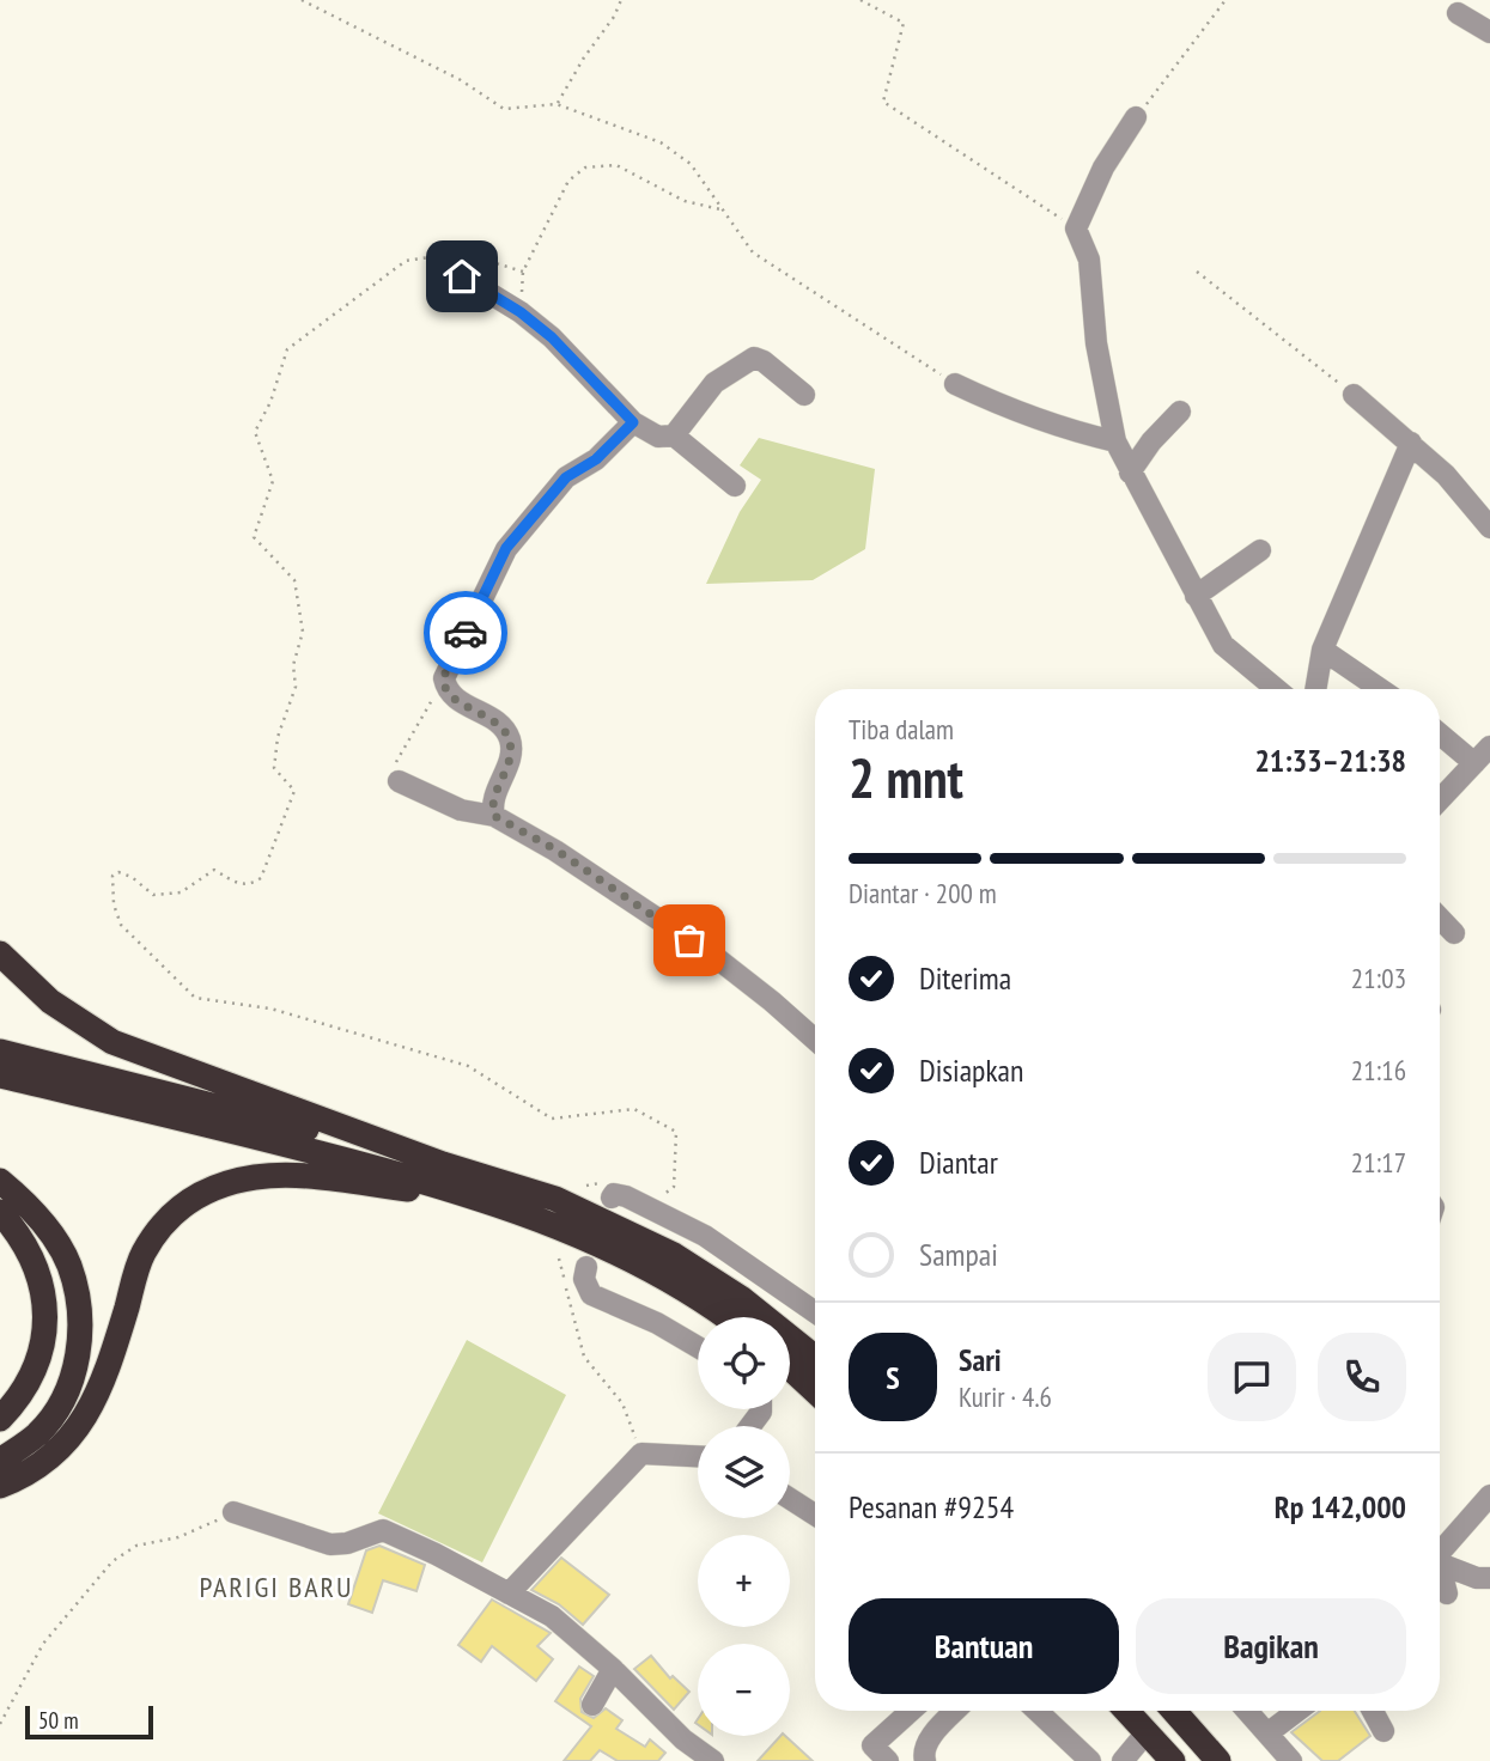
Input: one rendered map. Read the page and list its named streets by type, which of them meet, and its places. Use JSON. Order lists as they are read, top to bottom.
{
  "districts": ["PARIGI BARU"],
  "scale_bar": "50 m",
  "page": {
    "heading": ["2 mnt", "Tiba dalam", "21:33–21:38"],
    "panel": [
      "Sari",
      "Kurir · 4.6",
      "Pesanan #9254",
      "Rp 142,000"
    ],
    "bar": "Diantar · 200 m",
    "list": [
      ["Diterima", "21:03"],
      ["Disiapkan", "21:16"],
      ["Diantar", "21:17"],
      "Sampai"
    ],
    "map_buttons": ["+", "−"],
    "round": "S",
    "buttons": ["Bantuan", "Bagikan"],
    "scale": "50 m"
  }
}
